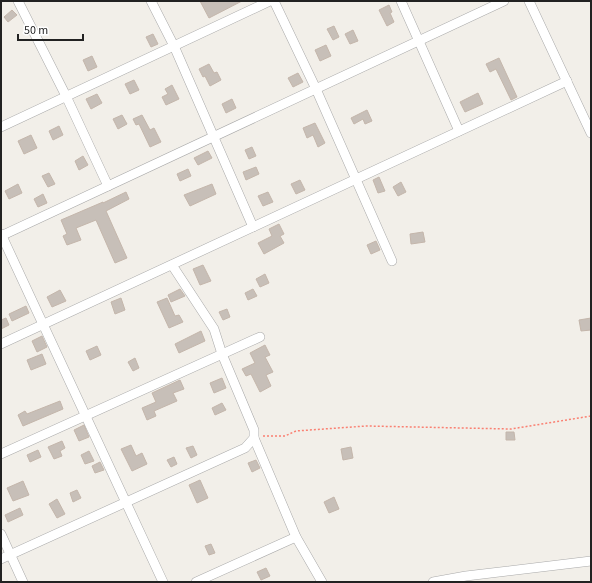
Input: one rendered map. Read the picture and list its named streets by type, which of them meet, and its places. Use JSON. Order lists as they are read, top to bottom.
{
  "scale_bar": "50 m"
}
